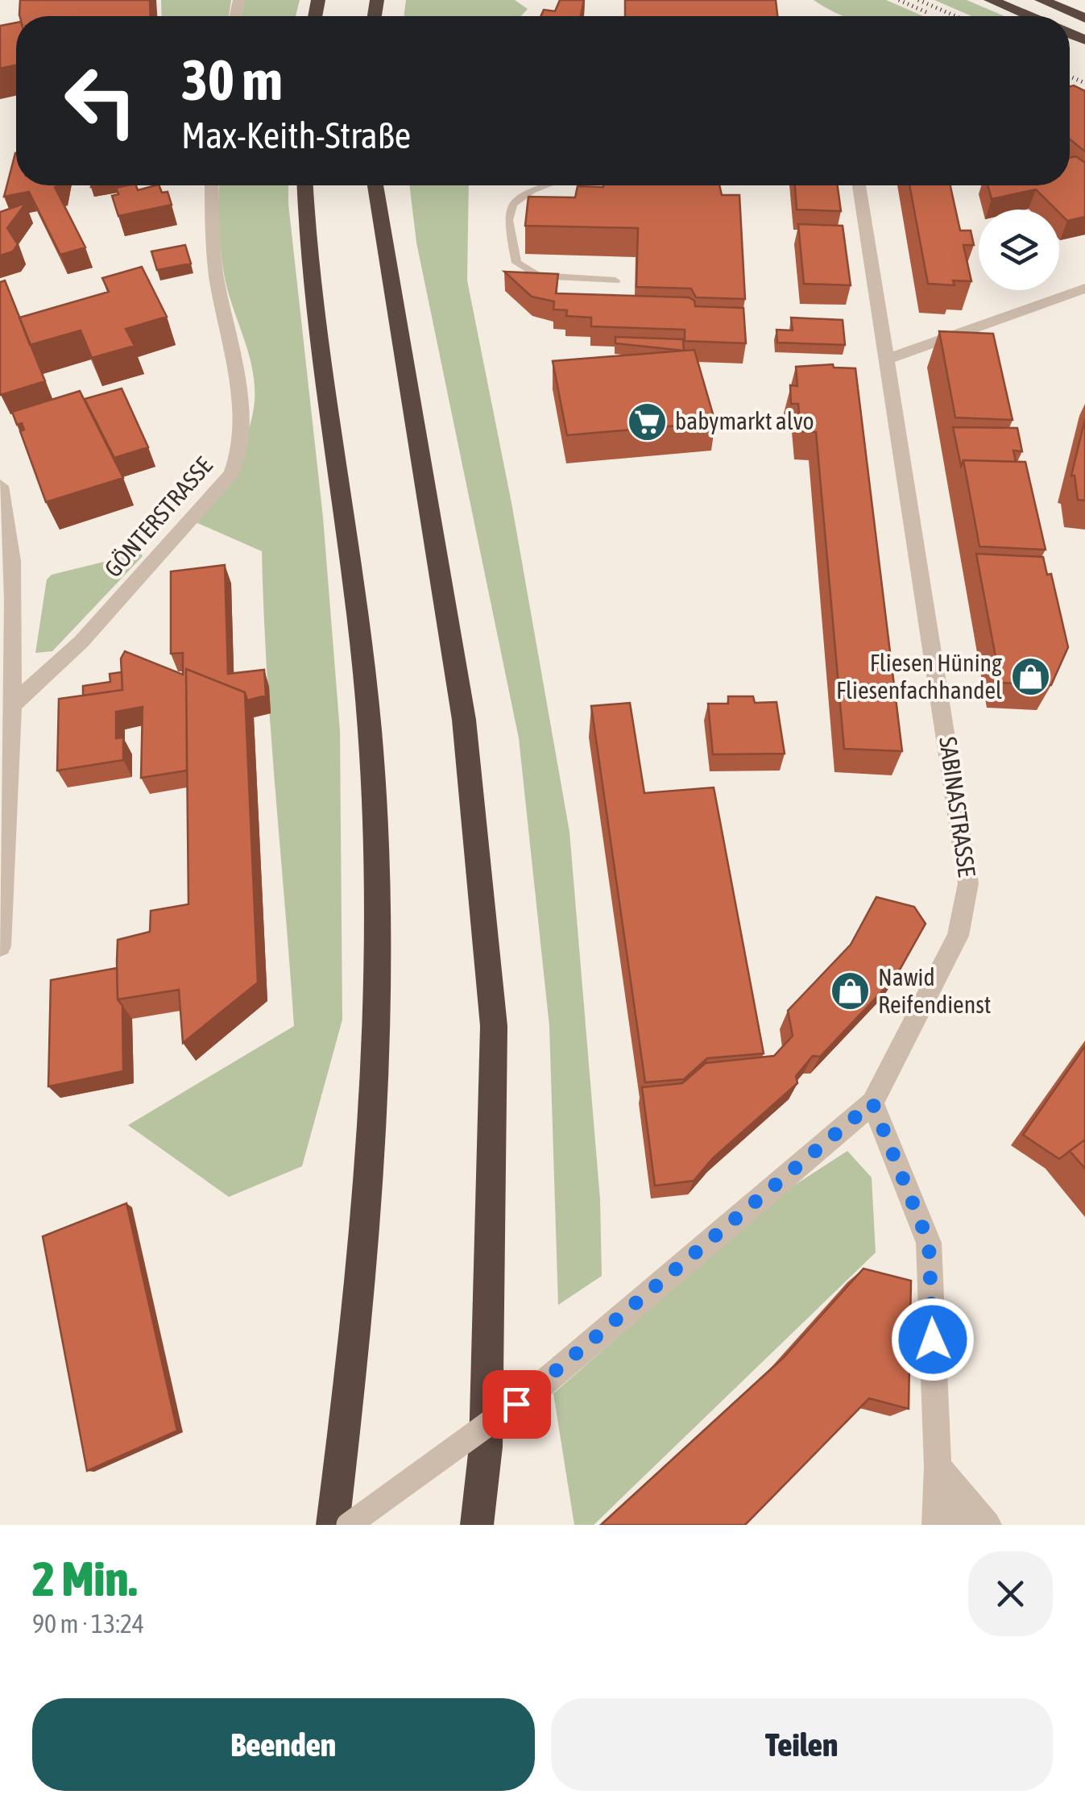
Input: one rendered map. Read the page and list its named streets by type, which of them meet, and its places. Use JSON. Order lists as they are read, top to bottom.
{
  "streets": {
    "street": ["GÖNTERSTRASSE", "SABINASTRASSE"]
  },
  "places": {
    "supermarket": ["babymarkt alvo"],
    "shop": ["Fliesen Hüning Fliesenfachhandel", "Nawid Reifendienst"]
  },
  "page": {
    "turn": ["30 m", "Max-Keith-Straße"],
    "heading": ["2 Min.", "90 m · 13:24"],
    "buttons": ["Beenden", "Teilen"]
  }
}
